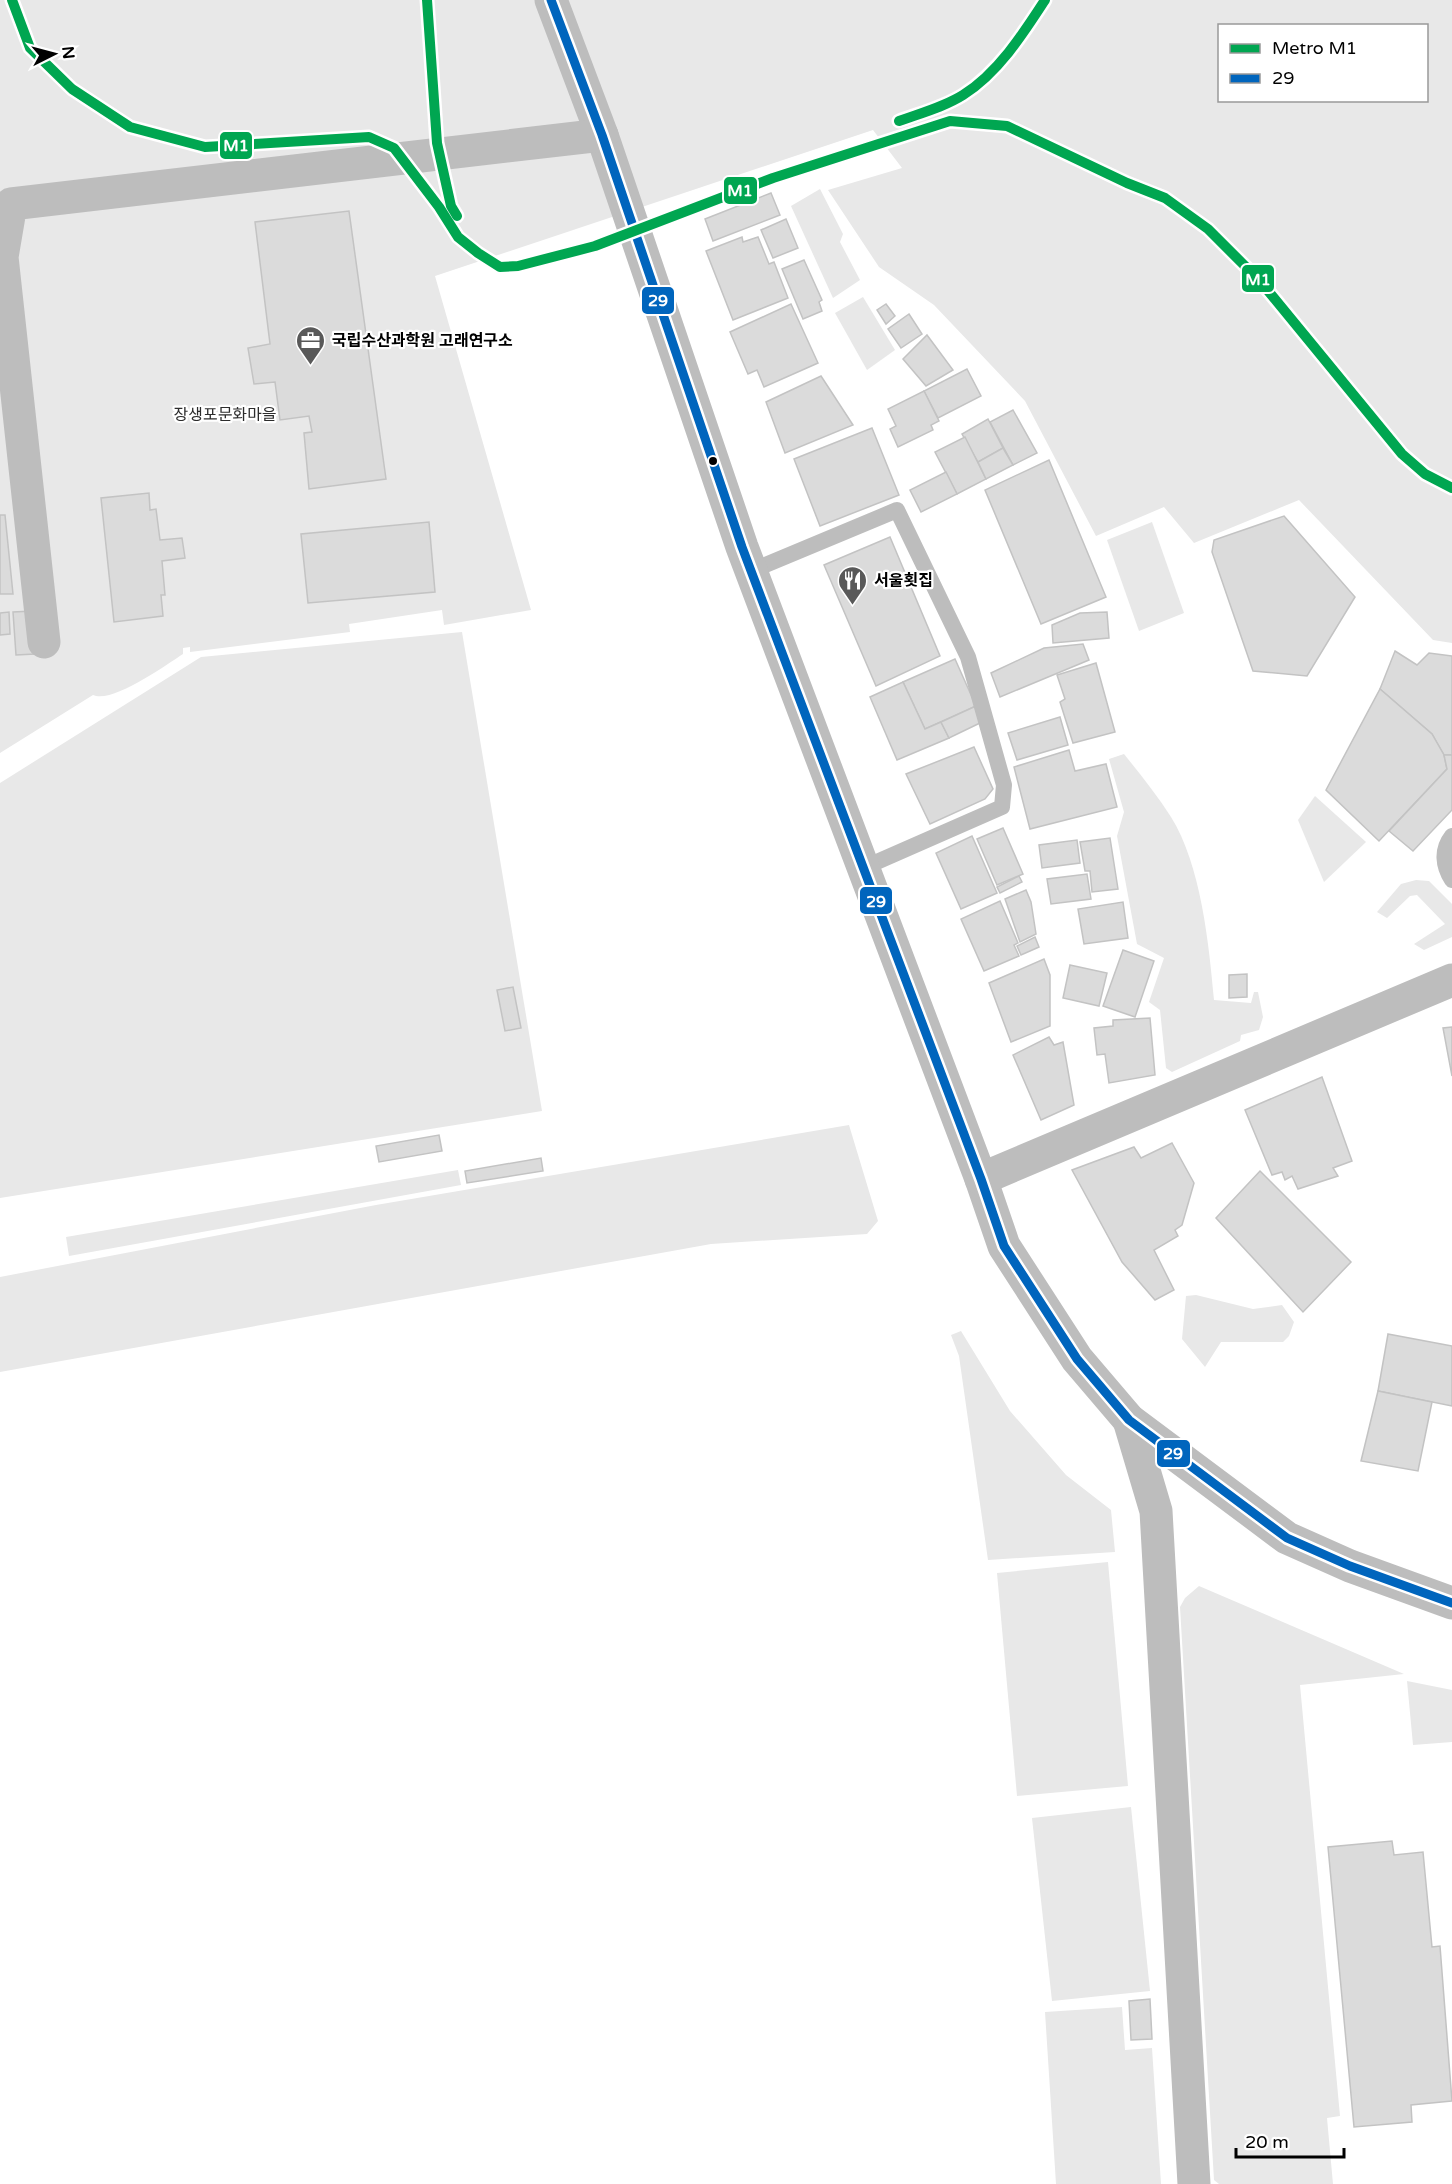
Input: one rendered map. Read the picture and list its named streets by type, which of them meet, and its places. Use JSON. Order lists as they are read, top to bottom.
{
  "parks": ["장생포문화마을"],
  "places": {
    "office": ["국립수산과학원 고래연구소"],
    "restaurant": ["서울횟집"]
  },
  "lines": ["metro line M1", "transit line 29"],
  "legend": ["Metro M1", "29"],
  "scale_bar": "20 m",
  "north": "right"
}
